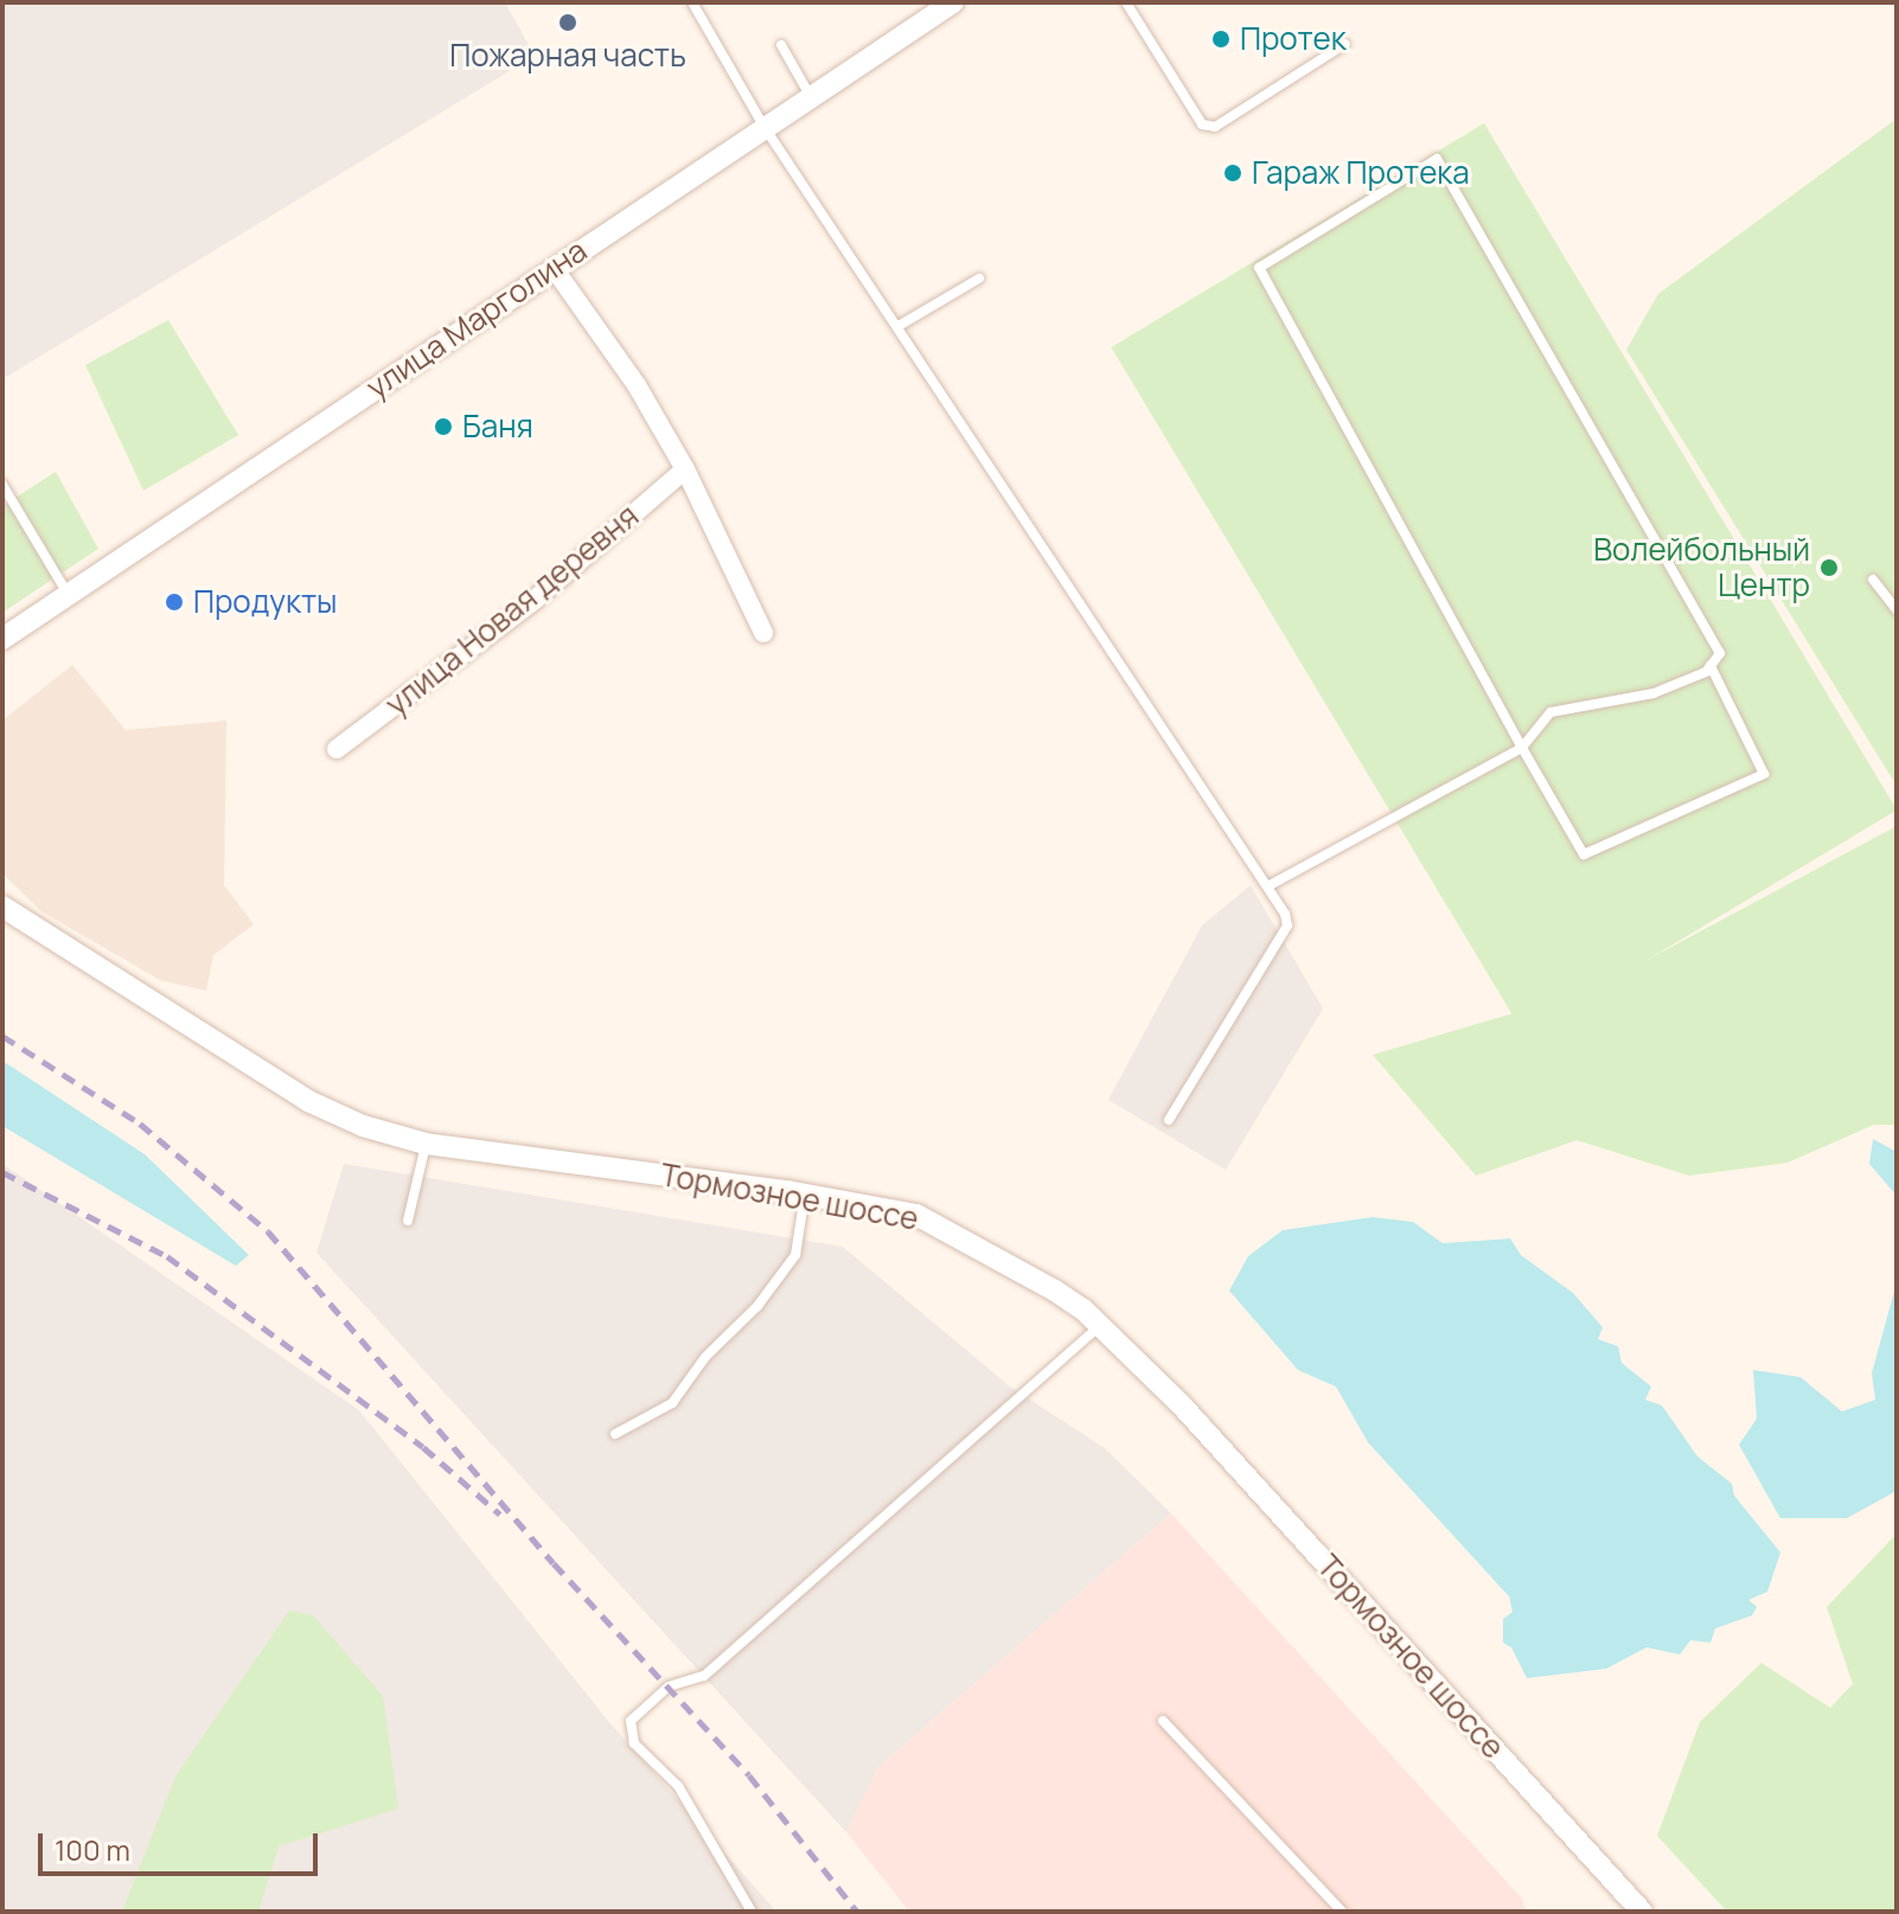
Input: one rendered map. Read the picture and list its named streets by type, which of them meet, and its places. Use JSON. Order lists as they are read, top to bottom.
{
  "streets": {
    "street": ["улица Марголина", "улица Новая деревня", "Тормозное шоссе"]
  },
  "places": [
    "Пожарная часть",
    "Протек",
    "Гараж Протека",
    "Баня",
    "Волейбольный Центр",
    "Продукты"
  ],
  "scale_bar": "100 m"
}
